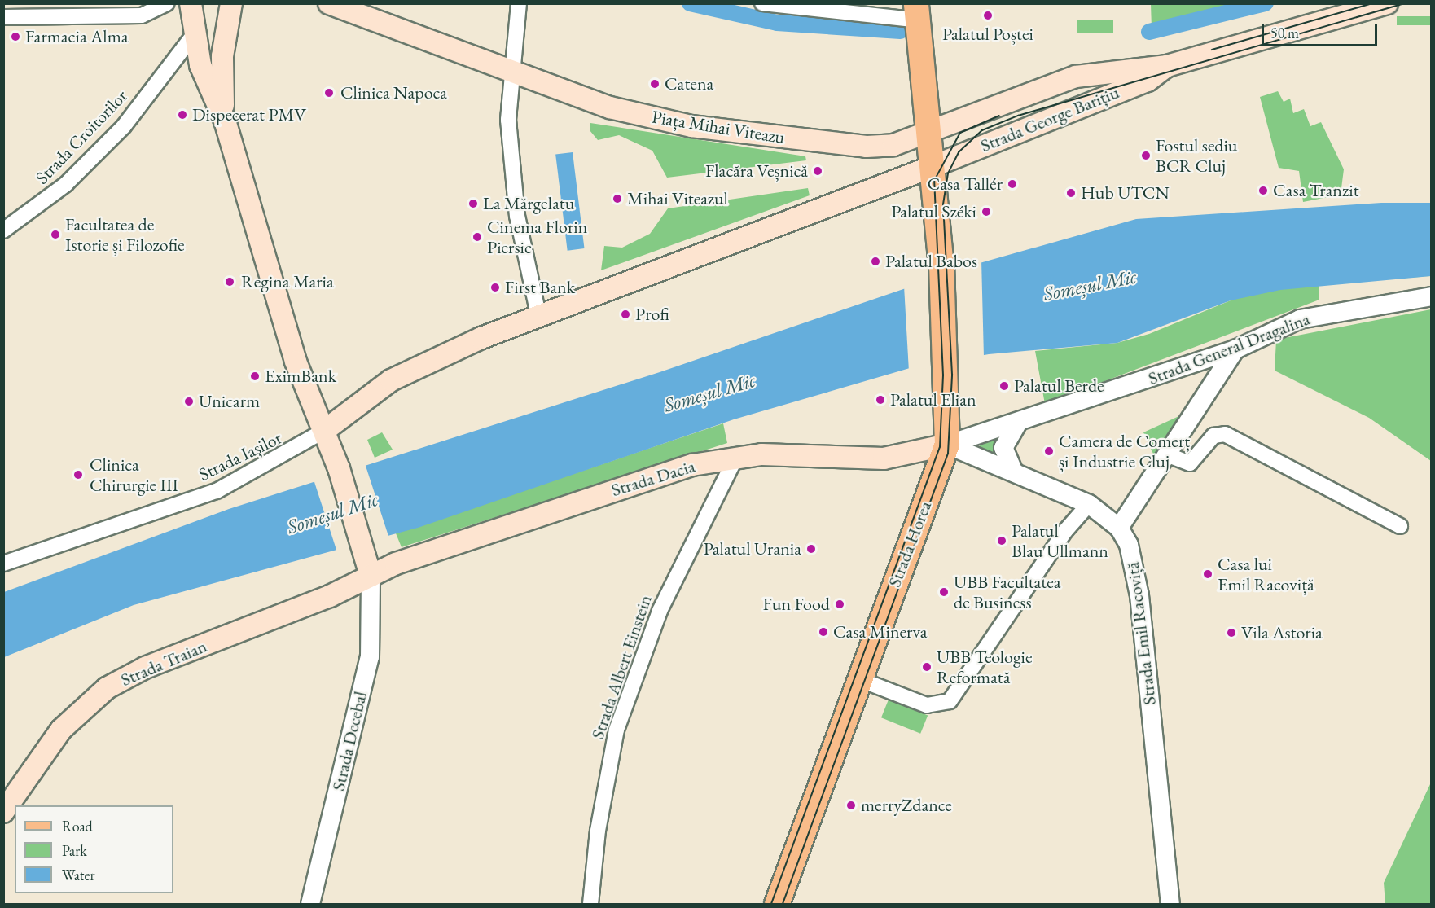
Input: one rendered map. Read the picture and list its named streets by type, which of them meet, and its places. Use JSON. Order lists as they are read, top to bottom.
{
  "streets": {
    "main road": [
      "Strada George Barițiu",
      "Piața Mihai Viteazu",
      "Strada Dacia",
      "Strada Horea",
      "Strada Traian"
    ],
    "street": [
      "Strada Croitorilor",
      "Strada General Dragalina",
      "Strada Iașilor",
      "Strada Emil Racoviță",
      "Strada Albert Einstein",
      "Strada Decebal"
    ]
  },
  "crossings": [
    ["Strada George Barițiu", "Piața Mihai Viteazu"],
    ["Strada George Barițiu", "Strada Horea"],
    ["Piața Mihai Viteazu", "Strada Horea"],
    ["Strada General Dragalina", "Strada Dacia"],
    ["Strada General Dragalina", "Strada Horea"],
    ["Strada General Dragalina", "Strada Emil Racoviță"],
    ["Strada Dacia", "Strada Horea"],
    ["Strada Dacia", "Strada Emil Racoviță"],
    ["Strada Dacia", "Strada Traian"],
    ["Strada Dacia", "Strada Albert Einstein"],
    ["Strada Dacia", "Strada Decebal"],
    ["Strada Horea", "Strada Emil Racoviță"],
    ["Strada Traian", "Strada Decebal"]
  ],
  "water": ["Someșul Mic"],
  "places": [
    "Palatul Poștei",
    "Farmacia Alma",
    "Catena",
    "Clinica Napoca",
    "Dispecerat PMV",
    "Fostul sediu BCR Cluj",
    "Flacăra Veșnică",
    "Casa Tallér",
    "Casa Tranzit",
    "Hub UTCN",
    "Mihai Viteazul",
    "La Mărgelatu",
    "Palatul Széki",
    "Facultatea de Istorie și Filozofie",
    "Cinema Florin Piersic",
    "Palatul Babos",
    "Regina Maria",
    "First Bank",
    "Profi",
    "EximBank",
    "Palatul Berde",
    "Palatul Elian",
    "Unicarm",
    "Camera de Comerț și Industrie Cluj",
    "Clinica Chirurgie III",
    "Palatul Blau Ullmann",
    "Palatul Urania",
    "Casa lui Emil Racoviță",
    "UBB Facultatea de Business",
    "Fun Food",
    "Casa Minerva",
    "Vila Astoria",
    "UBB Teologie Reformată",
    "merryZdance"
  ],
  "legend": ["Road", "Park", "Water"],
  "scale_bar": "50 m"
}
